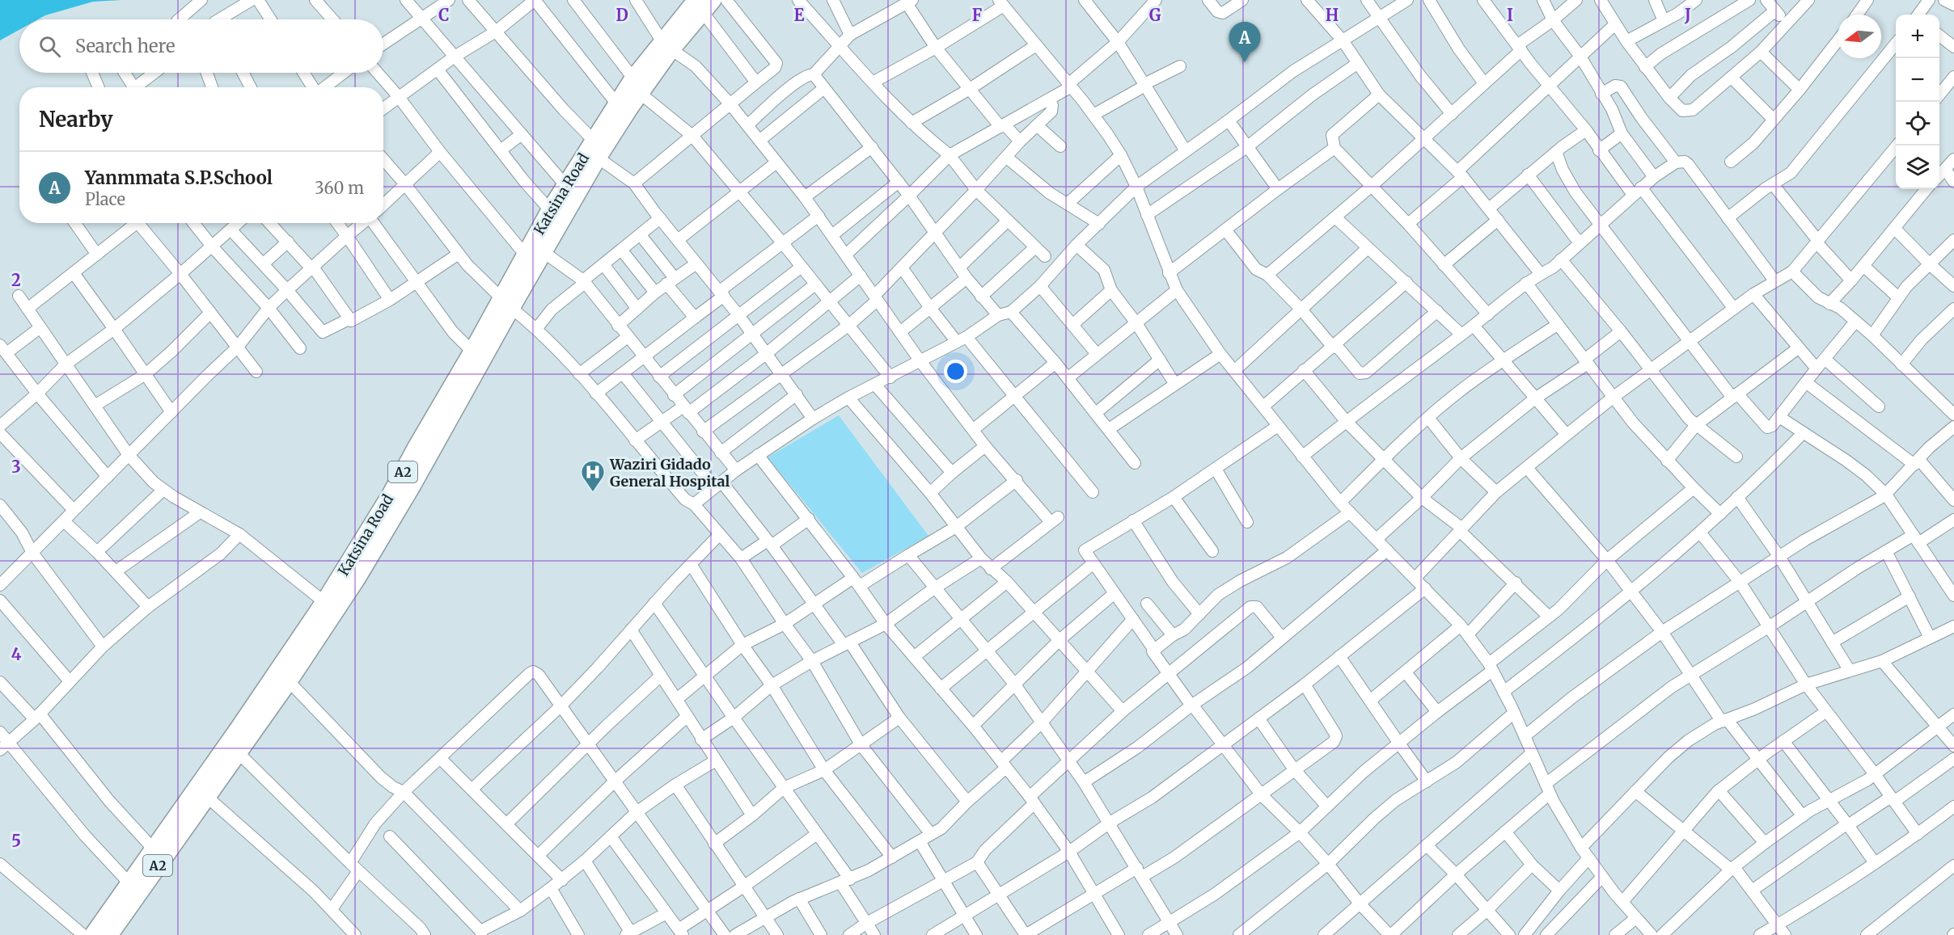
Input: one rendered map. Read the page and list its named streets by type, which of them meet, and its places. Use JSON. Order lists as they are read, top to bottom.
{
  "streets": {
    "highway": ["Katsina Road", "A2"]
  },
  "crossings": [
    ["Katsina Road", "A2"]
  ],
  "places": {
    "hospital": ["Waziri Gidado General Hospital"]
  },
  "north": "left",
  "page": {
    "map_buttons": ["+", "−"],
    "search": "Search here",
    "pins": "A",
    "heading": "Nearby",
    "list": [
      {
        "mark": "A",
        "name": "Yanmmata S.P.School",
        "note": "Place",
        "value": "360 m"
      }
    ]
  },
  "grid": {
    "columns": [
      "C",
      "D",
      "E",
      "F",
      "G",
      "H",
      "I",
      "J"
    ],
    "rows": [
      "2",
      "3",
      "4",
      "5"
    ]
  }
}
